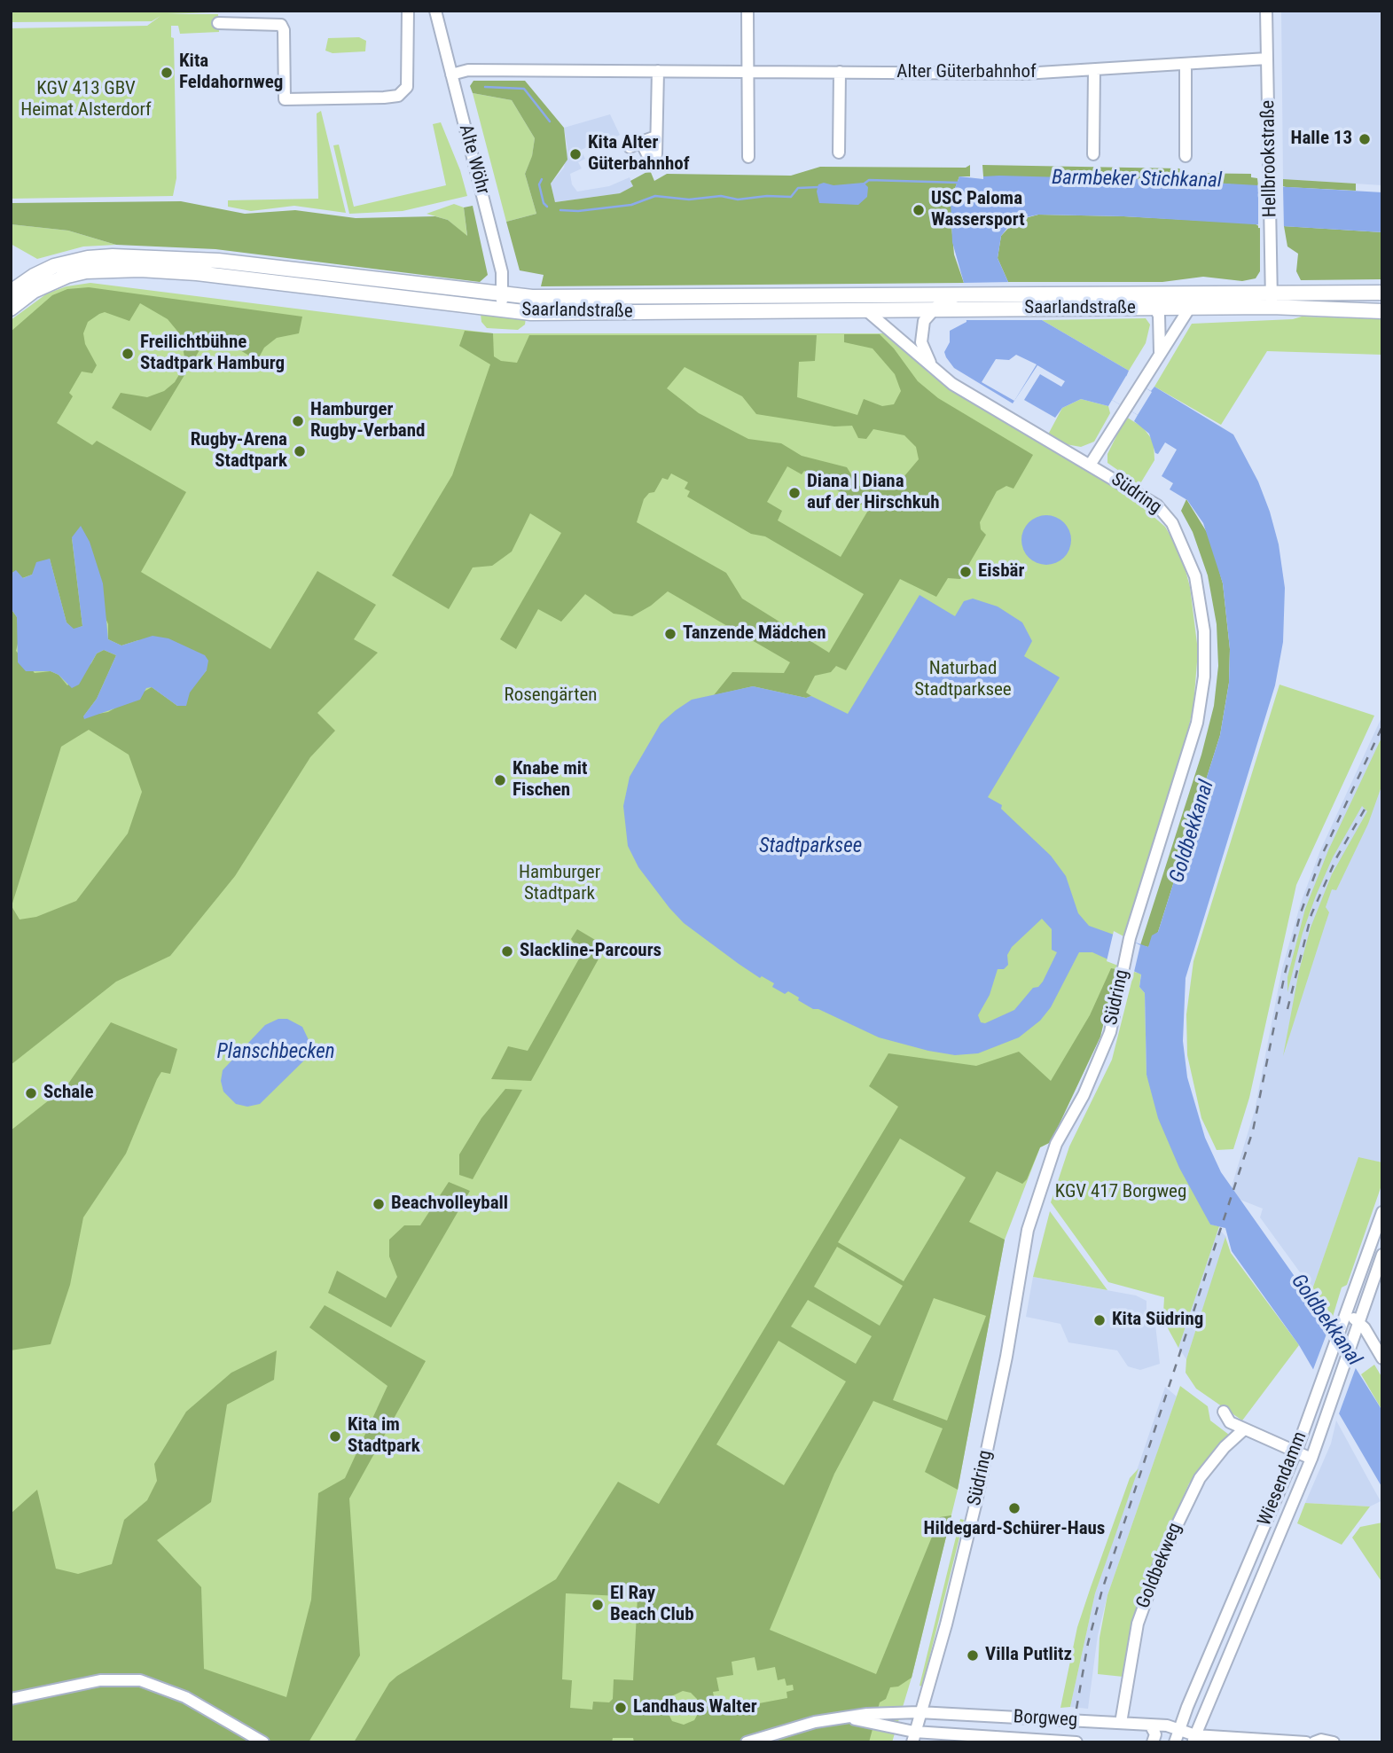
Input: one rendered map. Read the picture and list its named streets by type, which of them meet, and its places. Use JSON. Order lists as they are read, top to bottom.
{
  "streets": {
    "main road": ["Saarlandstraße"],
    "street": [
      "Alter Güterbahnhof",
      "Hellbrookstraße",
      "Alte Wöhr",
      "Südring",
      "Wiesendamm",
      "Goldbekweg",
      "Borgweg"
    ]
  },
  "crossings": [
    ["Alter Güterbahnhof", "Hellbrookstraße"],
    ["Alter Güterbahnhof", "Alte Wöhr"],
    ["Hellbrookstraße", "Saarlandstraße"],
    ["Alte Wöhr", "Saarlandstraße"],
    ["Saarlandstraße", "Südring"],
    ["Südring", "Borgweg"],
    ["Wiesendamm", "Borgweg"],
    ["Goldbekweg", "Borgweg"]
  ],
  "water": [
    "Barmbeker Stichkanal",
    "Goldbekkanal",
    "Stadtparksee",
    "Planschbecken"
  ],
  "parks": [
    "KGV 413 GBV Heimat Alsterdorf",
    "Naturbad Stadtparksee",
    "Rosengärten",
    "Hamburger Stadtpark",
    "KGV 417 Borgweg"
  ],
  "places": [
    "Kita Feldahornweg",
    "Halle 13",
    "Kita Alter Güterbahnhof",
    "USC Paloma Wassersport",
    "Freilichtbühne Stadtpark Hamburg",
    "Hamburger Rugby-Verband",
    "Rugby-Arena Stadtpark",
    "Diana | Diana auf der Hirschkuh",
    "Eisbär",
    "Tanzende Mädchen",
    "Knabe mit Fischen",
    "Slackline-Parcours",
    "Schale",
    "Beachvolleyball",
    "Kita Südring",
    "Kita im Stadtpark",
    "Hildegard-Schürer-Haus",
    "El Ray Beach Club",
    "Villa Putlitz",
    "Landhaus Walter"
  ]
}
